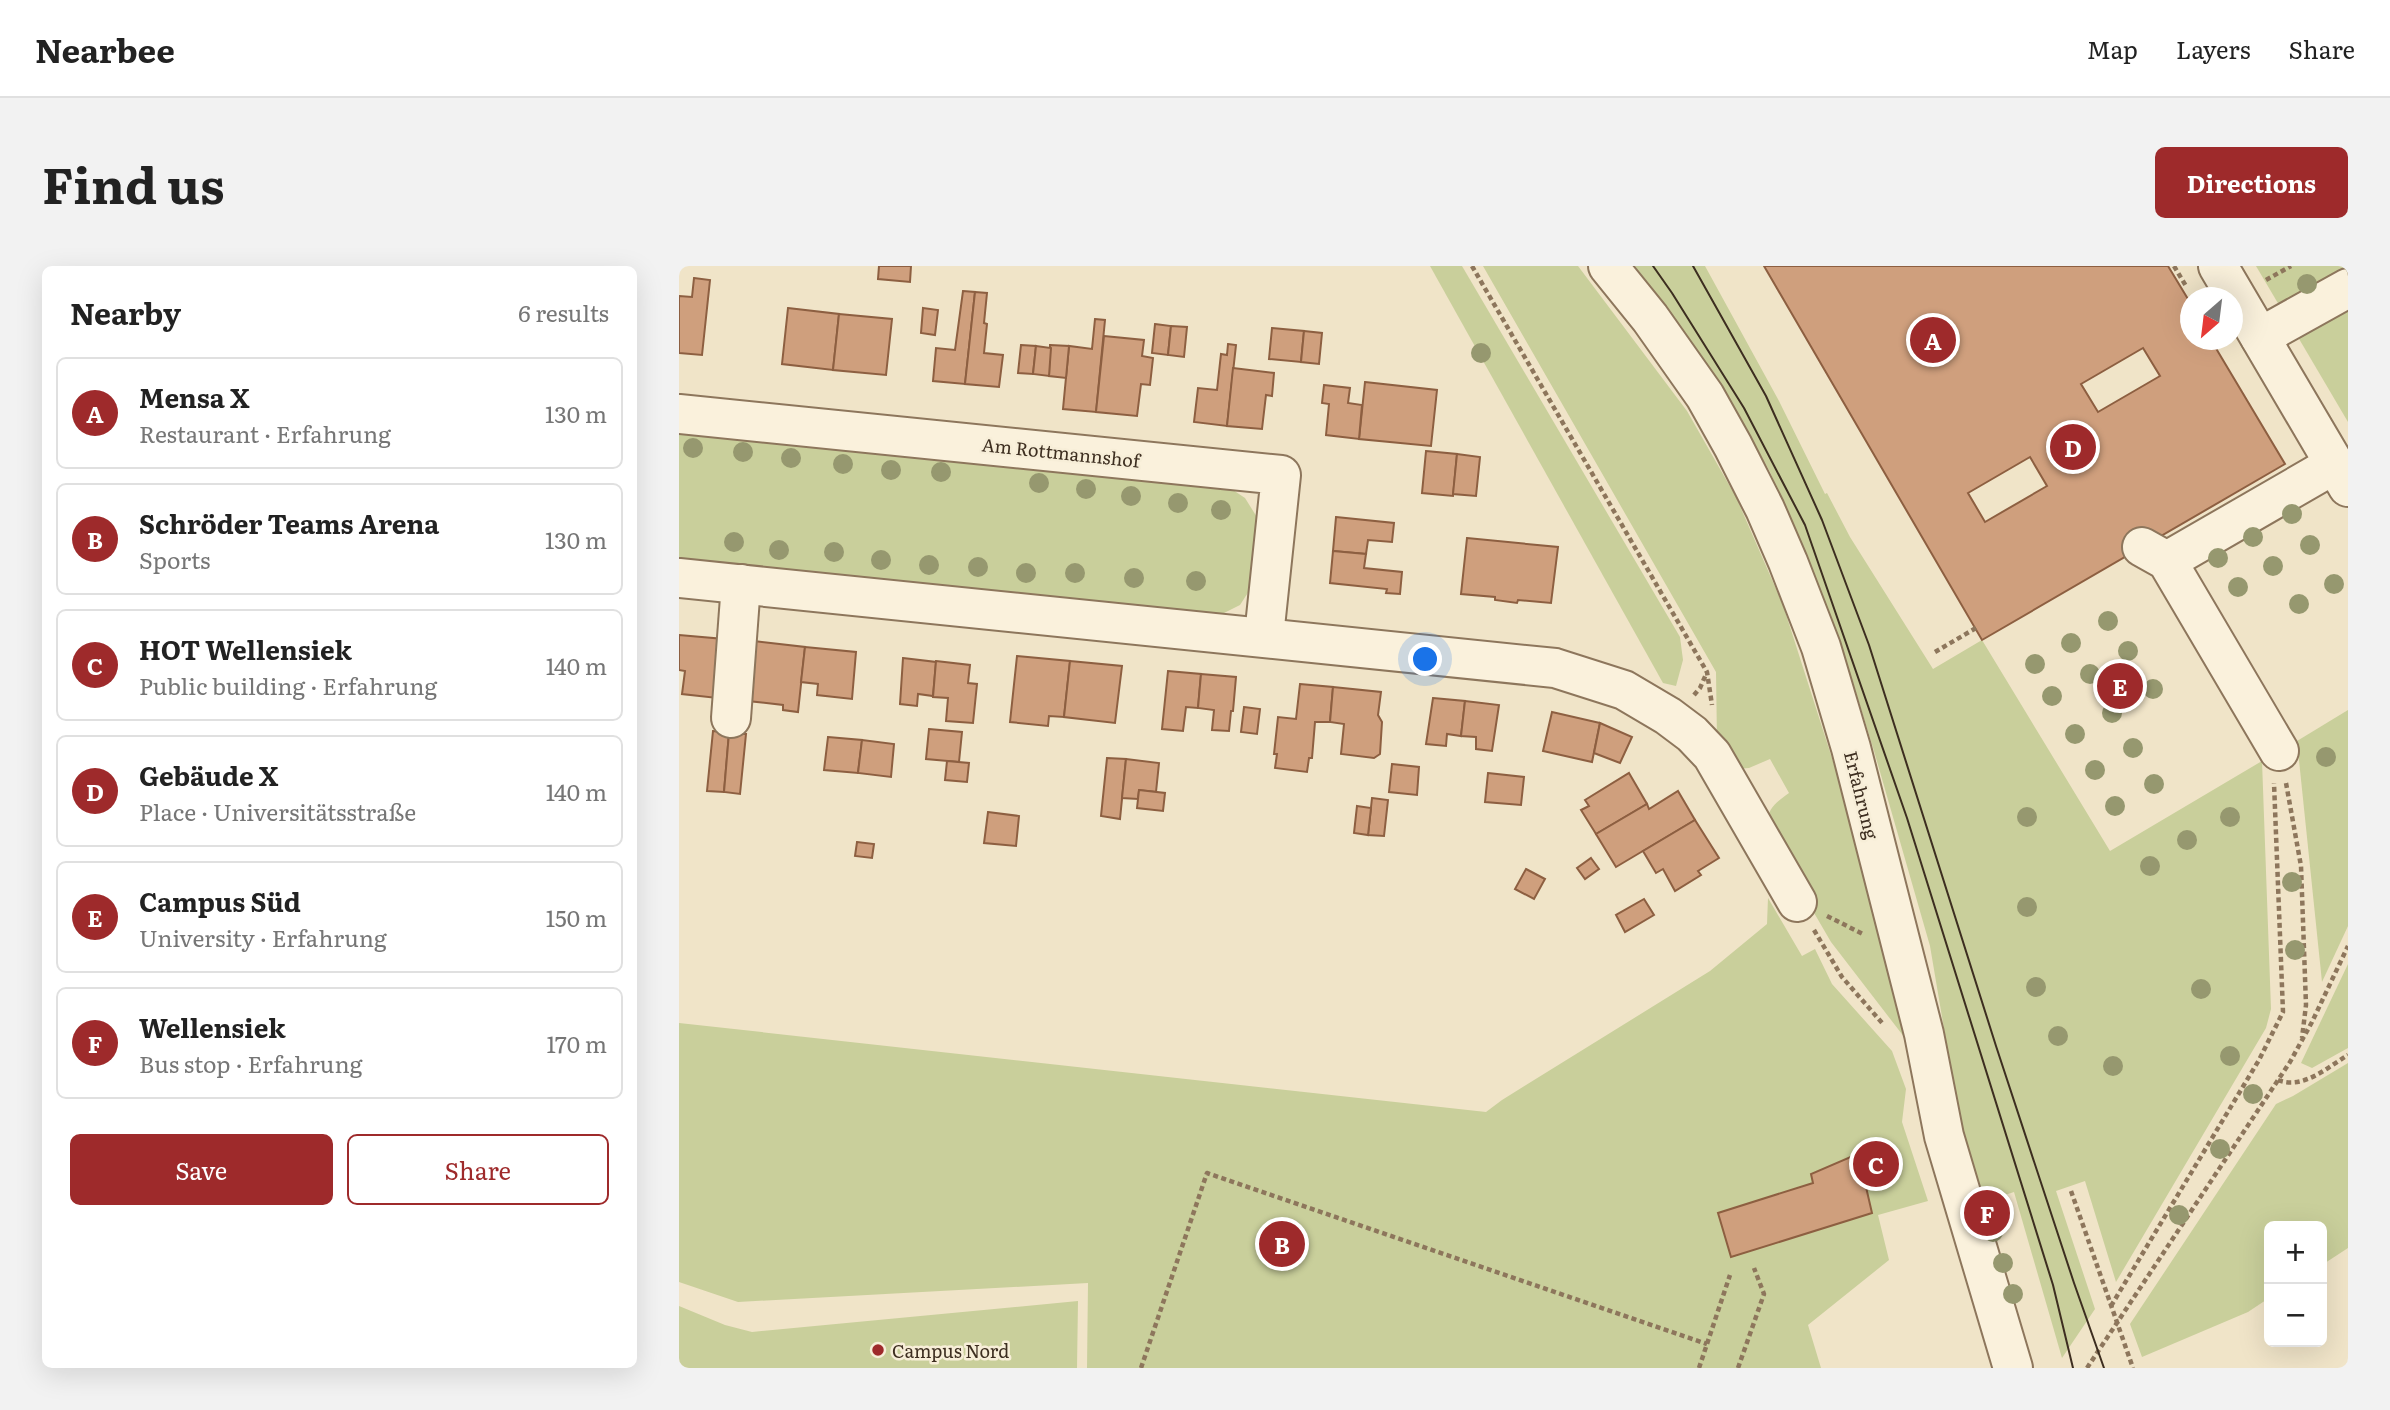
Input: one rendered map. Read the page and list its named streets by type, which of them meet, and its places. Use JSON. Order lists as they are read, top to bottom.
{
  "streets": {
    "street": ["Am Rottmannshof", "Erfahrung"]
  },
  "places": ["Campus Nord"],
  "north": "bottom left",
  "page": {
    "header": "Nearbee",
    "nav": ["Map", "Layers", "Share"],
    "title": "Find us",
    "buttons": [
      "Directions",
      ["Save", "Share"]
    ],
    "heading": ["Nearby", "6 results"],
    "pins": [
      "A",
      "D",
      "E",
      "C",
      "F",
      "B"
    ],
    "list": [
      {
        "mark": "A",
        "name": "Mensa X",
        "note": "Restaurant · Erfahrung",
        "value": "130 m"
      },
      {
        "mark": "B",
        "name": "Schröder Teams Arena",
        "note": "Sports",
        "value": "130 m"
      },
      {
        "mark": "C",
        "name": "HOT Wellensiek",
        "note": "Public building · Erfahrung",
        "value": "140 m"
      },
      {
        "mark": "D",
        "name": "Gebäude X",
        "note": "Place · Universitätsstraße",
        "value": "140 m"
      },
      {
        "mark": "E",
        "name": "Campus Süd",
        "note": "University · Erfahrung",
        "value": "150 m"
      },
      {
        "mark": "F",
        "name": "Wellensiek",
        "note": "Bus stop · Erfahrung",
        "value": "170 m"
      }
    ],
    "map_buttons": ["+", "−"]
  }
}
